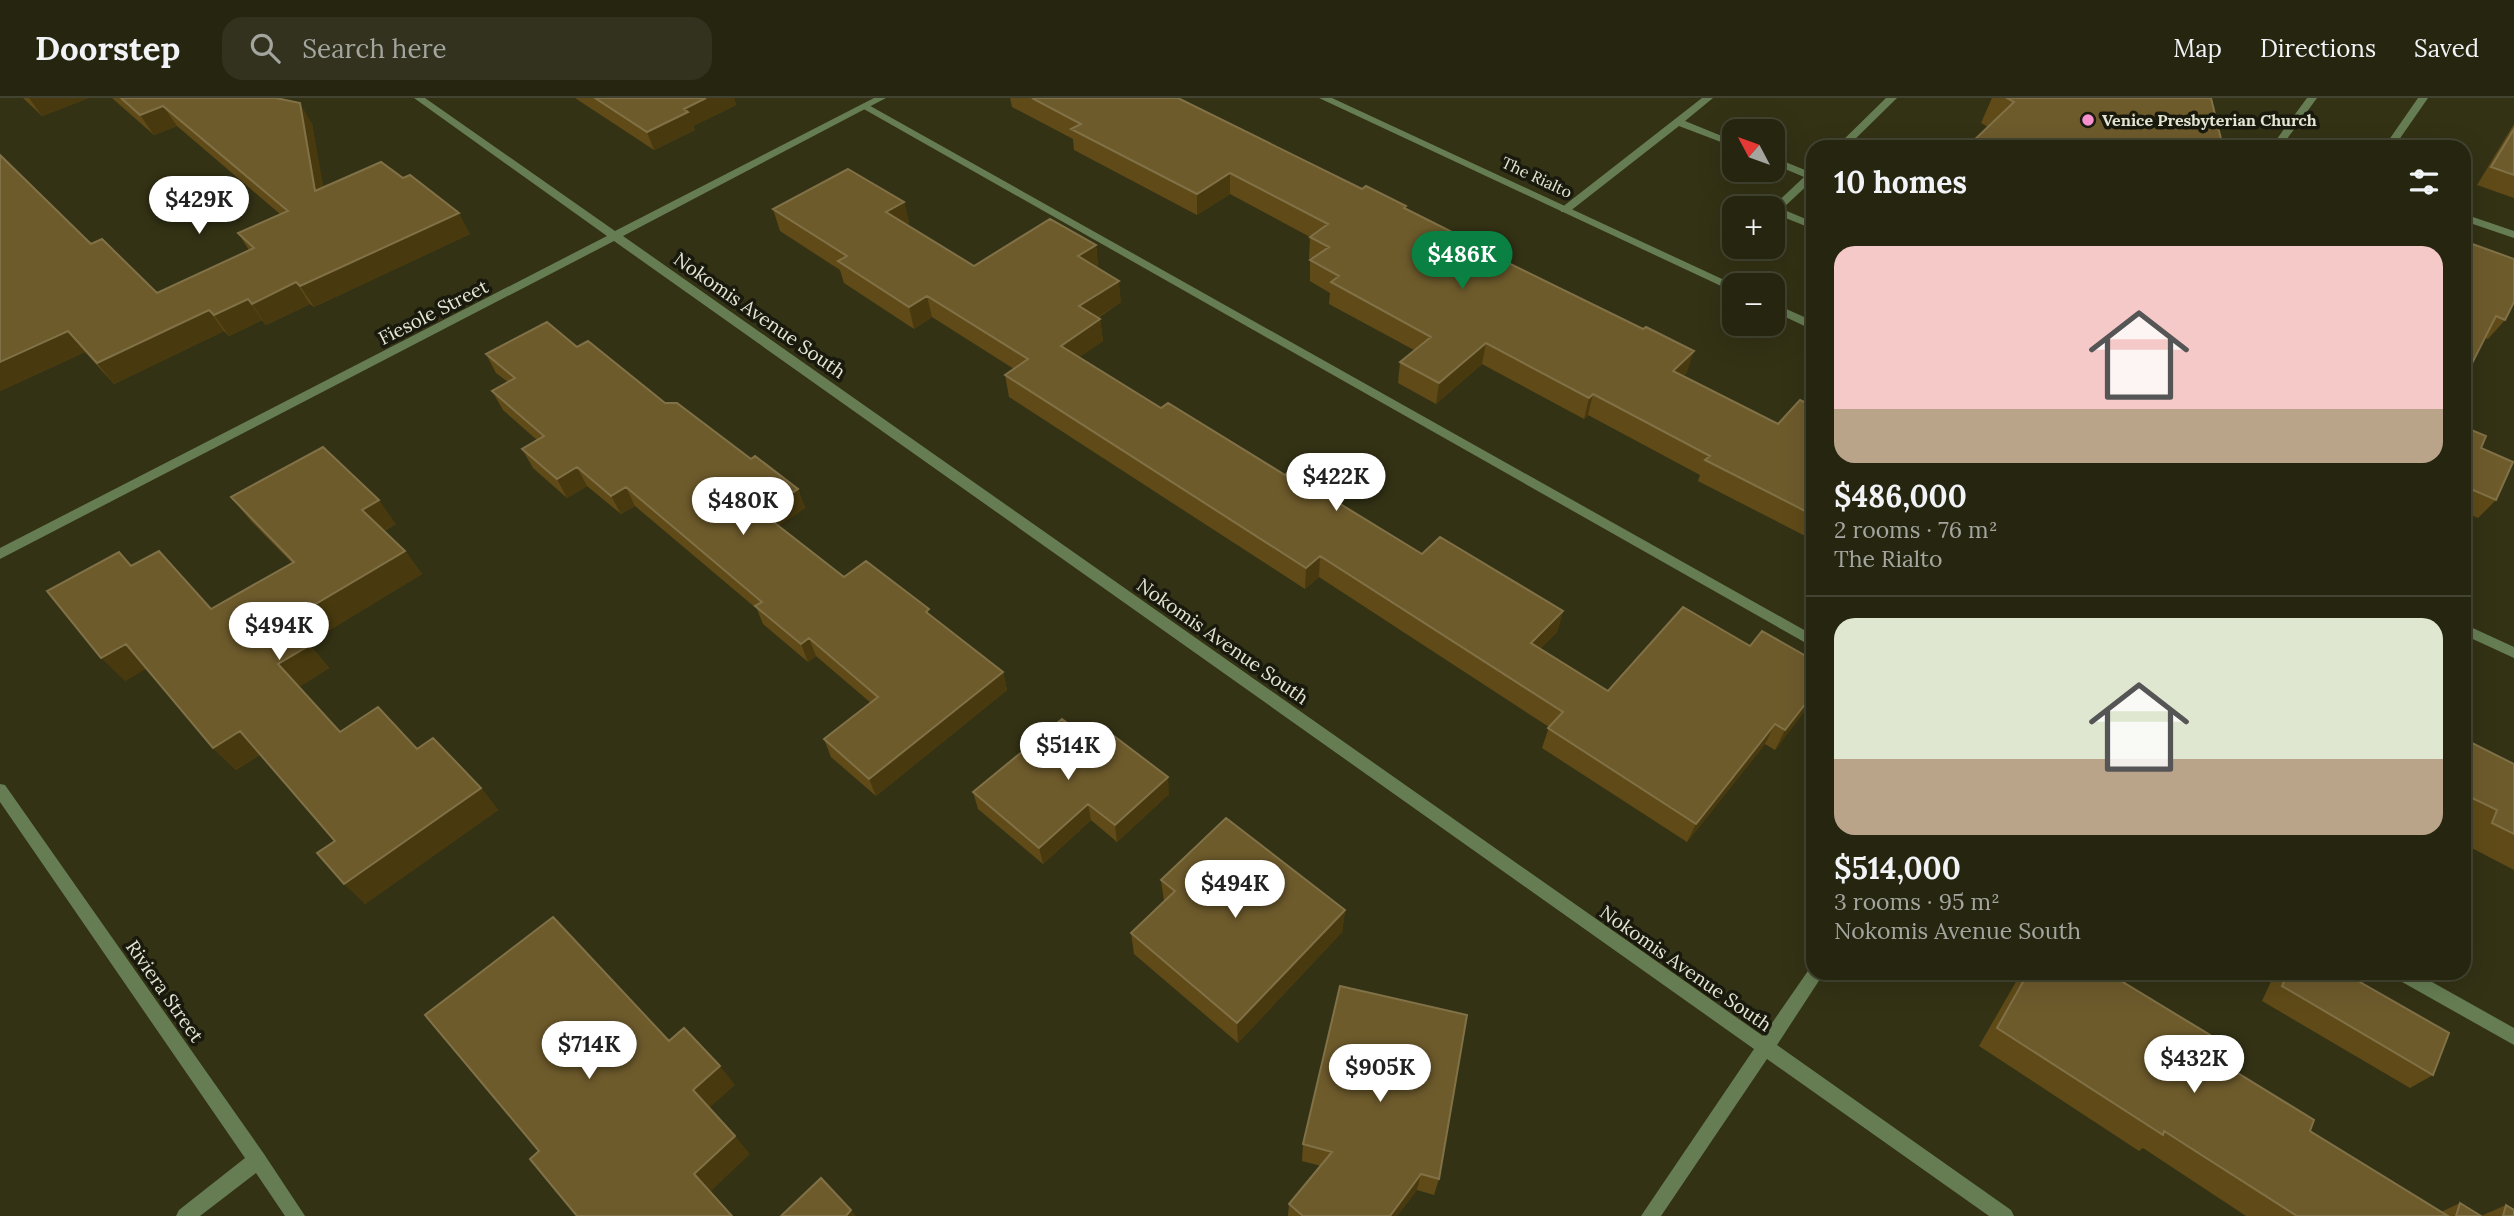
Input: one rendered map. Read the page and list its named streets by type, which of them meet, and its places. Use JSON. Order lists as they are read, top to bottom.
{
  "streets": {
    "street": [
      "The Rialto",
      "Fiesole Street",
      "Nokomis Avenue South",
      "Riviera Street"
    ]
  },
  "crossings": [
    ["Fiesole Street", "Nokomis Avenue South"]
  ],
  "places": ["Venice Presbyterian Church"],
  "north": "top left",
  "page": {
    "header": "Doorstep",
    "search": "Search here",
    "nav": ["Map", "Directions", "Saved"],
    "map_buttons": ["+", "−"],
    "heading": "10 homes",
    "price": [
      "$429K",
      "$486K",
      "$422K",
      "$480K",
      "$494K",
      "$514K",
      "$494K",
      "$714K",
      "$432K",
      "$905K"
    ],
    "list": [
      {
        "name": "$486,000",
        "note": "2 rooms · 76 m² · The Rialto"
      },
      {
        "name": "$514,000",
        "note": "3 rooms · 95 m² · Nokomis Avenue South"
      }
    ]
  }
}
